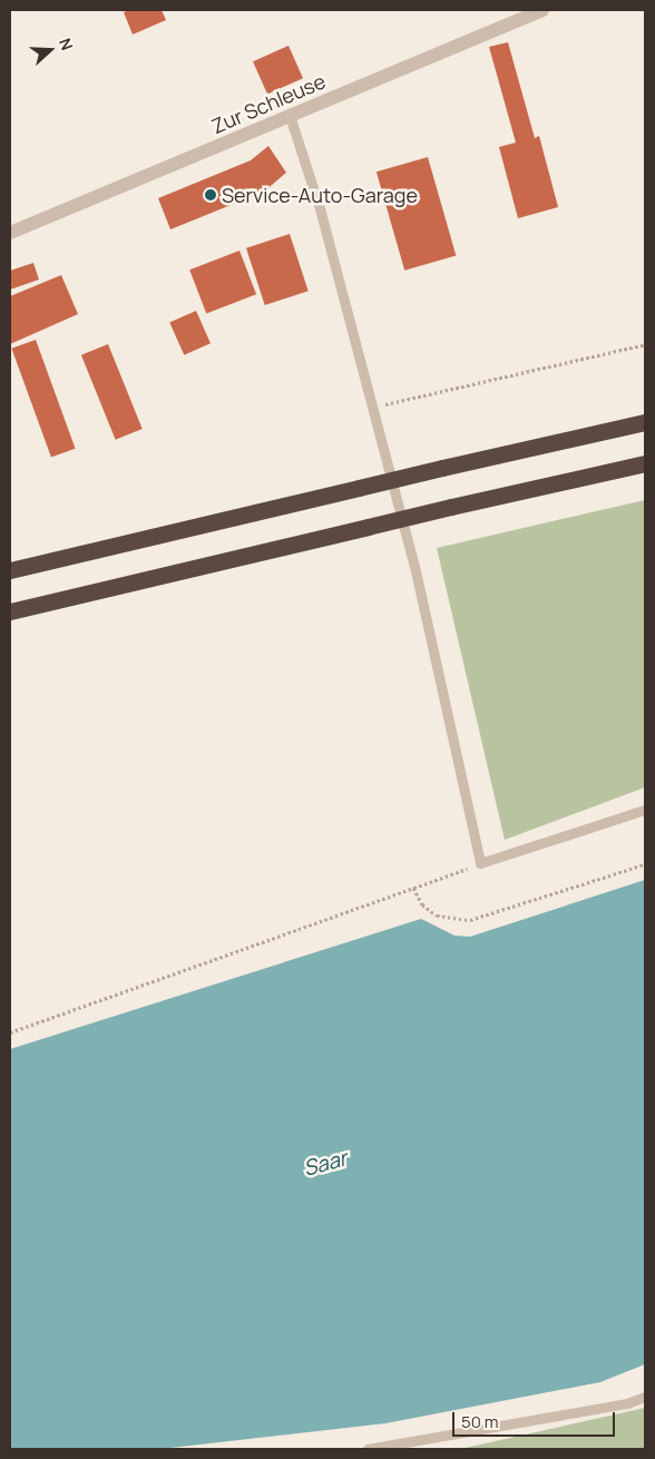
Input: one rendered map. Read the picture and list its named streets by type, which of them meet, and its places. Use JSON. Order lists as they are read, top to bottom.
{
  "streets": {
    "street": ["Zur Schleuse"]
  },
  "water": ["Saar"],
  "places": ["Service-Auto-Garage"],
  "scale_bar": "50 m",
  "north": "right"
}
